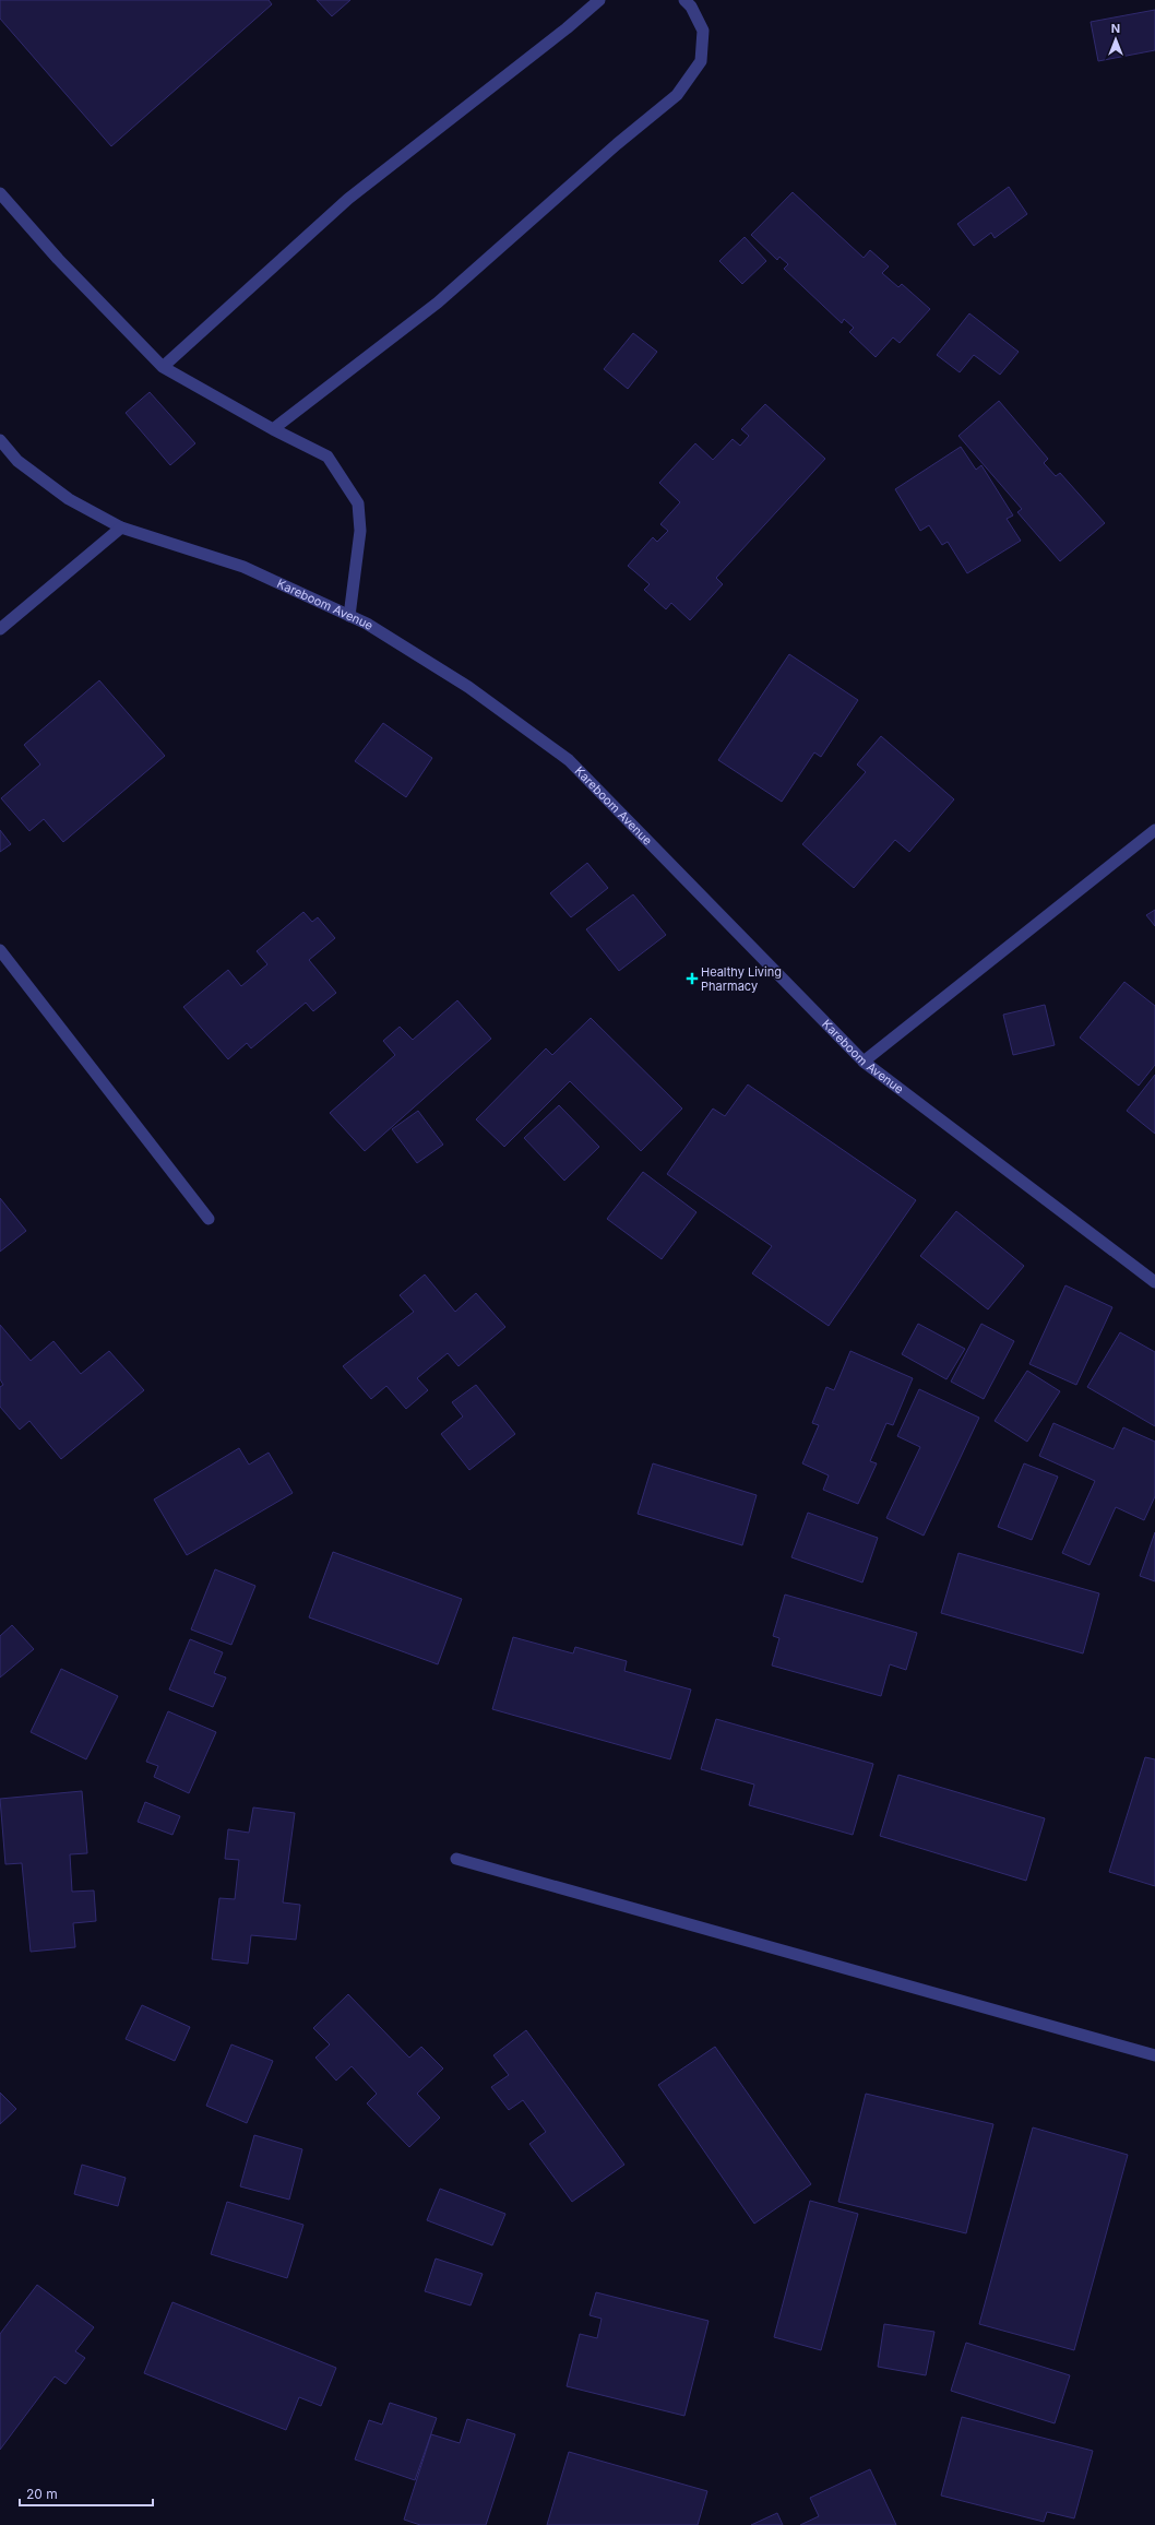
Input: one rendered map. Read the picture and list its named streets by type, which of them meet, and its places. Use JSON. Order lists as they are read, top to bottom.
{
  "streets": {
    "street": ["Kareboom Avenue"]
  },
  "places": {
    "health": ["Healthy Living Pharmacy"]
  },
  "scale_bar": "20 m",
  "north": "top"
}
